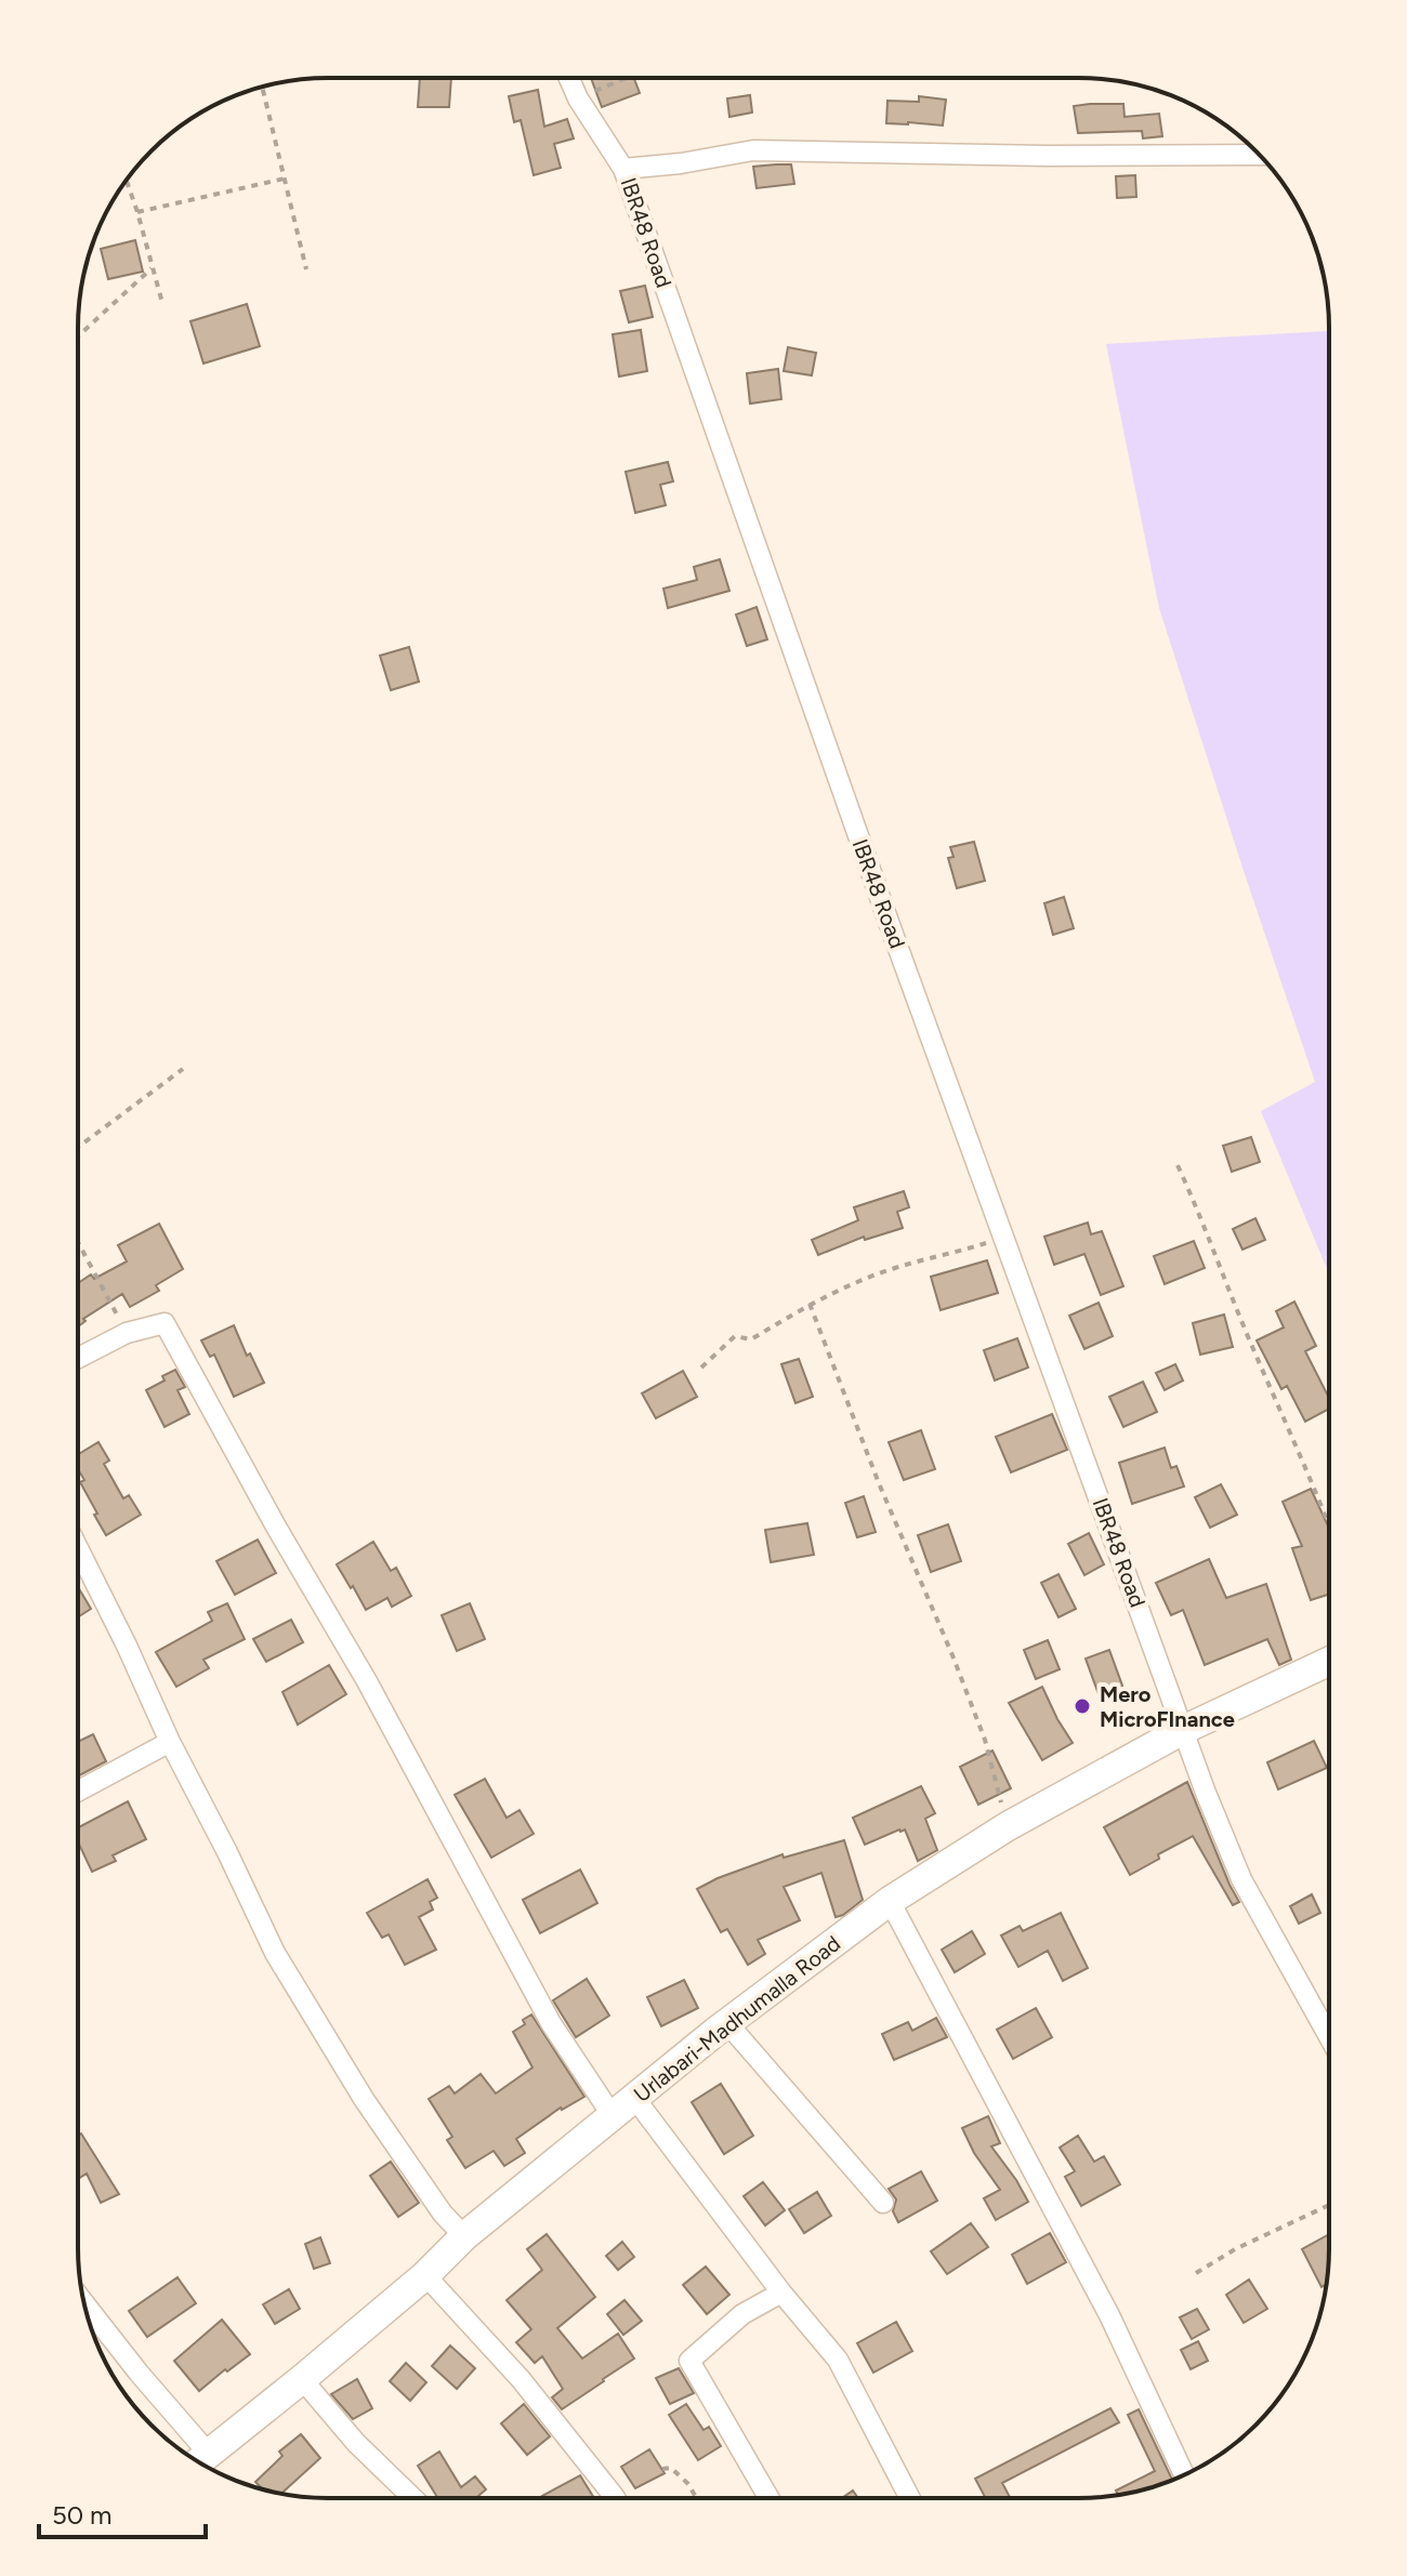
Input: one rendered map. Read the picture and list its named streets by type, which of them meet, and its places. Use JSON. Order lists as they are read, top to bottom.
{
  "streets": {
    "main road": ["Urlabari-Madhumalla Road"],
    "street": ["IBR48 Road"]
  },
  "crossings": [
    ["IBR48 Road", "Urlabari-Madhumalla Road"]
  ],
  "places": ["Mero MicroFInance"],
  "scale_bar": "50 m"
}
